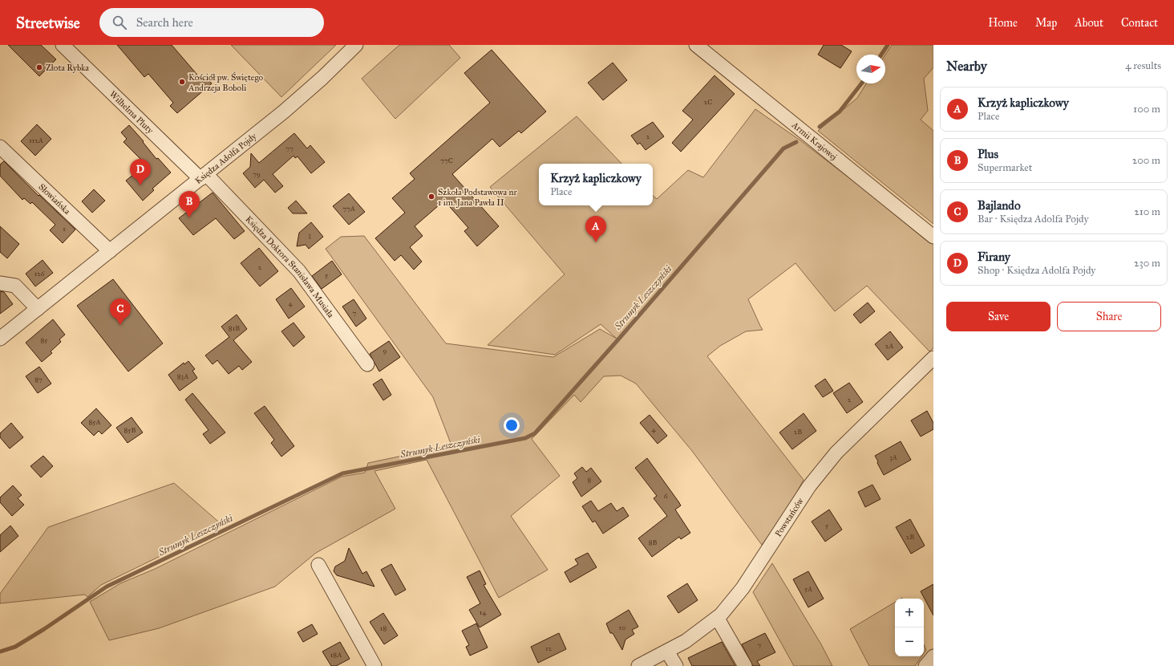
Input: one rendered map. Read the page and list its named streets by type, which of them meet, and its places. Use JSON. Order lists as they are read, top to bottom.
{
  "streets": {
    "street": [
      "Wilhelma Pluty",
      "Armii Krajowej",
      "Księdza Adolfa Pojdy",
      "Słowiańska",
      "Księdza Doktora Stanisława Musiała",
      "Powstańców"
    ]
  },
  "crossings": [
    ["Wilhelma Pluty", "Księdza Adolfa Pojdy"],
    ["Wilhelma Pluty", "Księdza Doktora Stanisława Musiała"],
    ["Księdza Adolfa Pojdy", "Słowiańska"],
    ["Księdza Adolfa Pojdy", "Księdza Doktora Stanisława Musiała"]
  ],
  "water": ["Strumyk Leszczyński"],
  "places": ["Złota Rybka", "Kościół pw. Świętego Andrzeja Boboli", "Szkoła Podstawowa nr 1 im. Jana Pawła II"],
  "house_numbers": [
    "2C",
    "2",
    "112A",
    "77",
    "77C",
    "79",
    "77A",
    "1",
    "3",
    "2",
    "126",
    "5",
    "4",
    "7",
    "81B",
    "85",
    "2A",
    "9",
    "83A",
    "87",
    "2",
    "85A",
    "4",
    "85B",
    "2B",
    "3A",
    "8",
    "6",
    "5",
    "2B",
    "8B",
    "5A",
    "14",
    "10",
    "18",
    "7",
    "12",
    "18A"
  ],
  "north": "right",
  "page": {
    "header": "Streetwise",
    "search": "Search here",
    "nav": [
      "Home",
      "Map",
      "About",
      "Contact"
    ],
    "heading": ["Nearby", "4 results"],
    "list": [
      {
        "mark": "A",
        "name": "Krzyż kapliczkowy",
        "note": "Place",
        "value": "100 m"
      },
      {
        "mark": "B",
        "name": "Plus",
        "note": "Supermarket",
        "value": "200 m"
      },
      {
        "mark": "C",
        "name": "Bajlando",
        "note": "Bar · Księdza Adolfa Pojdy",
        "value": "210 m"
      },
      {
        "mark": "D",
        "name": "Firany",
        "note": "Shop · Księdza Adolfa Pojdy",
        "value": "230 m"
      }
    ],
    "pins": [
      "D",
      "B",
      "A",
      "C"
    ],
    "popup": ["Krzyż kapliczkowy", "Place"],
    "buttons": ["Save", "Share"],
    "map_buttons": ["+", "−"]
  }
}
